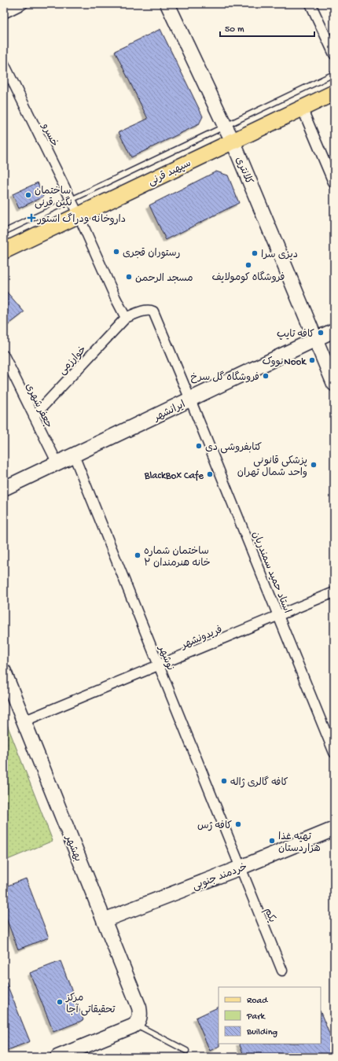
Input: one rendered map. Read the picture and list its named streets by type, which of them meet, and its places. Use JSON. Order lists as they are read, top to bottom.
{
  "streets": {
    "main road": ["سپهبد قرنی"],
    "street": [
      "خسرو",
      "کلانتری",
      "خوارزمی",
      "جعفر شهری",
      "ایرانشهر",
      "استاد حمید سمندریان",
      "فریدونشهر",
      "نوشهر",
      "بهشهر",
      "خردمند جنوبی",
      "یکم"
    ]
  },
  "crossings": [
    ["خسرو", "سپهبد قرنی"],
    ["خسرو", "خوارزمی"],
    ["خسرو", "استاد حمید سمندریان"],
    ["کلانتری", "سپهبد قرنی"],
    ["کلانتری", "ایرانشهر"],
    ["خوارزمی", "جعفر شهری"],
    ["خوارزمی", "استاد حمید سمندریان"],
    ["جعفر شهری", "ایرانشهر"],
    ["ایرانشهر", "استاد حمید سمندریان"],
    ["ایرانشهر", "نوشهر"],
    ["استاد حمید سمندریان", "فریدونشهر"],
    ["فریدونشهر", "نوشهر"],
    ["فریدونشهر", "بهشهر"],
    ["نوشهر", "خردمند جنوبی"],
    ["نوشهر", "یکم"],
    ["بهشهر", "خردمند جنوبی"],
    ["خردمند جنوبی", "یکم"]
  ],
  "places": {
    "other": [
      "ساختمان نگین قرنی",
      "رستوران قجری",
      "دیزی سرا",
      "فروشگاه کومولایف",
      "مسجد الرحمن",
      "کافه تایپ",
      "نووکNook",
      "فروشگاه گل سرخ",
      "کتابفروشی دی",
      "پزشکی قانونی واحد شمال تهران",
      "BlackBox Cafe",
      "ساختمان شماره ۲ خانه هنرمندان",
      "کافه گالری ژاله",
      "کافه ژس",
      "تهیه غذا هزاردستان",
      "مرکز تحقیقاتی آجا"
    ],
    "health": ["داروخانه ودراگ استور"]
  },
  "legend": ["Road", "Park", "Building"],
  "scale_bar": "50 m"
}
